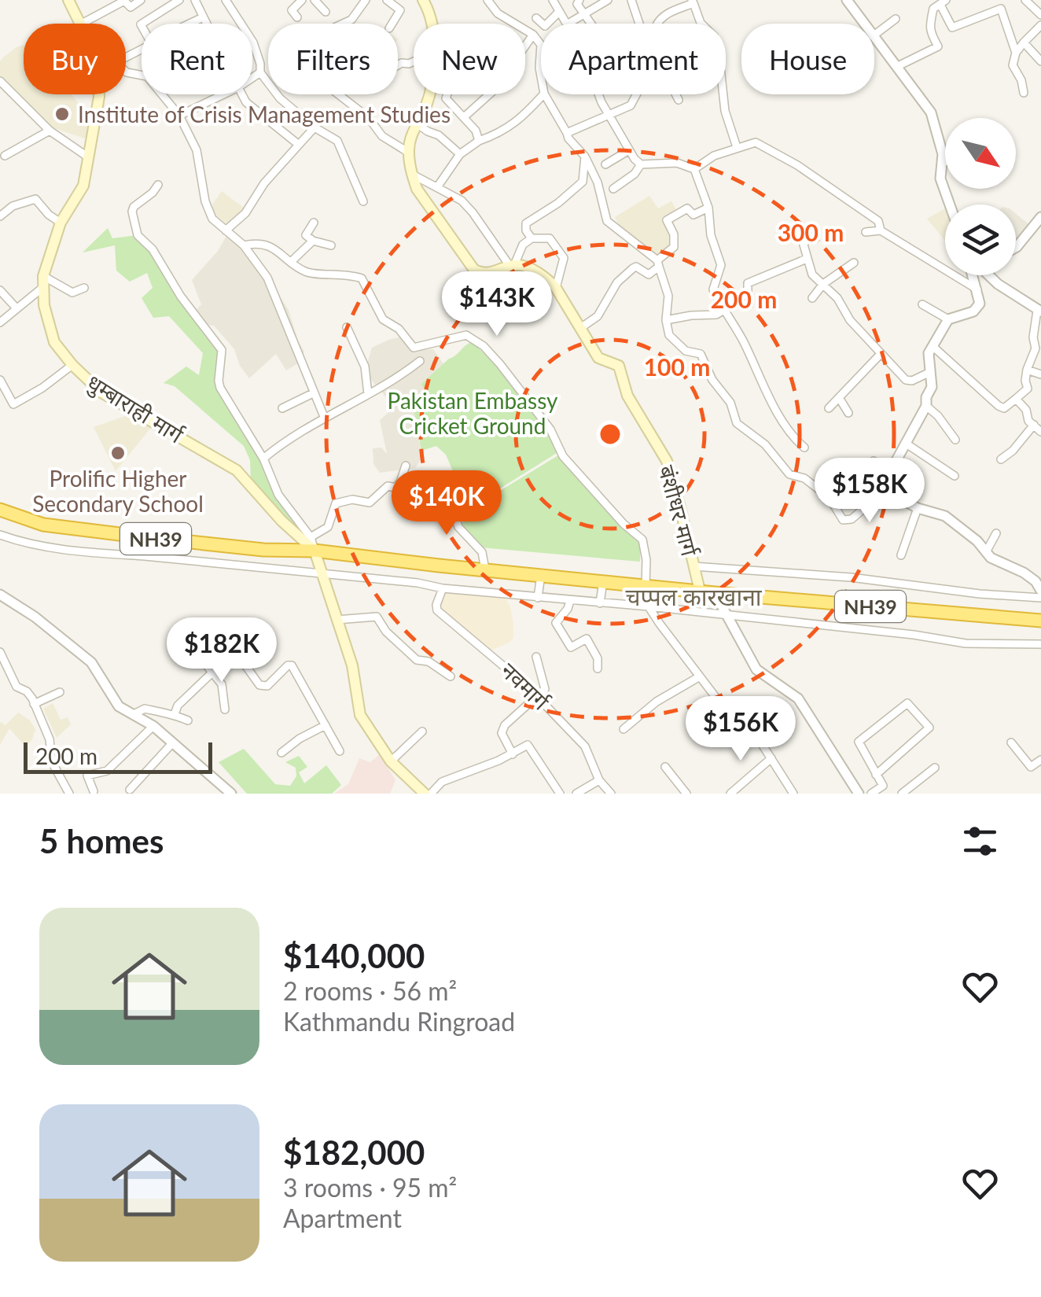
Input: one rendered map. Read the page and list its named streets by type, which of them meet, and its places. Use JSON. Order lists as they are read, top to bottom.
{
  "streets": {
    "highway": ["NH39"],
    "main road": ["धुम्बाराही मार्ग", "बंशीधर मार्ग"],
    "street": ["नवमार्ग"]
  },
  "crossings": [
    ["धुम्बाराही मार्ग", "NH39"],
    ["बंशीधर मार्ग", "NH39"]
  ],
  "districts": ["चप्पल कारखाना"],
  "parks": ["Pakistan Embassy Cricket Ground"],
  "places": ["Institute of Crisis Management Studies", "Prolific Higher Secondary School"],
  "scale_bar": "200 m",
  "north": "bottom right",
  "page": {
    "chip": [
      "Buy",
      "Rent",
      "Filters",
      "New",
      "Apartment",
      "House"
    ],
    "price": [
      "$143K",
      "$158K",
      "$140K",
      "$182K",
      "$156K"
    ],
    "scale": "200 m",
    "heading": "5 homes",
    "list": [
      {
        "name": "$140,000",
        "note": "2 rooms · 56 m² · Kathmandu Ringroad"
      },
      {
        "name": "$182,000",
        "note": "3 rooms · 95 m² · Apartment"
      }
    ]
  },
  "rings": ["300 m", "200 m", "100 m"]
}
